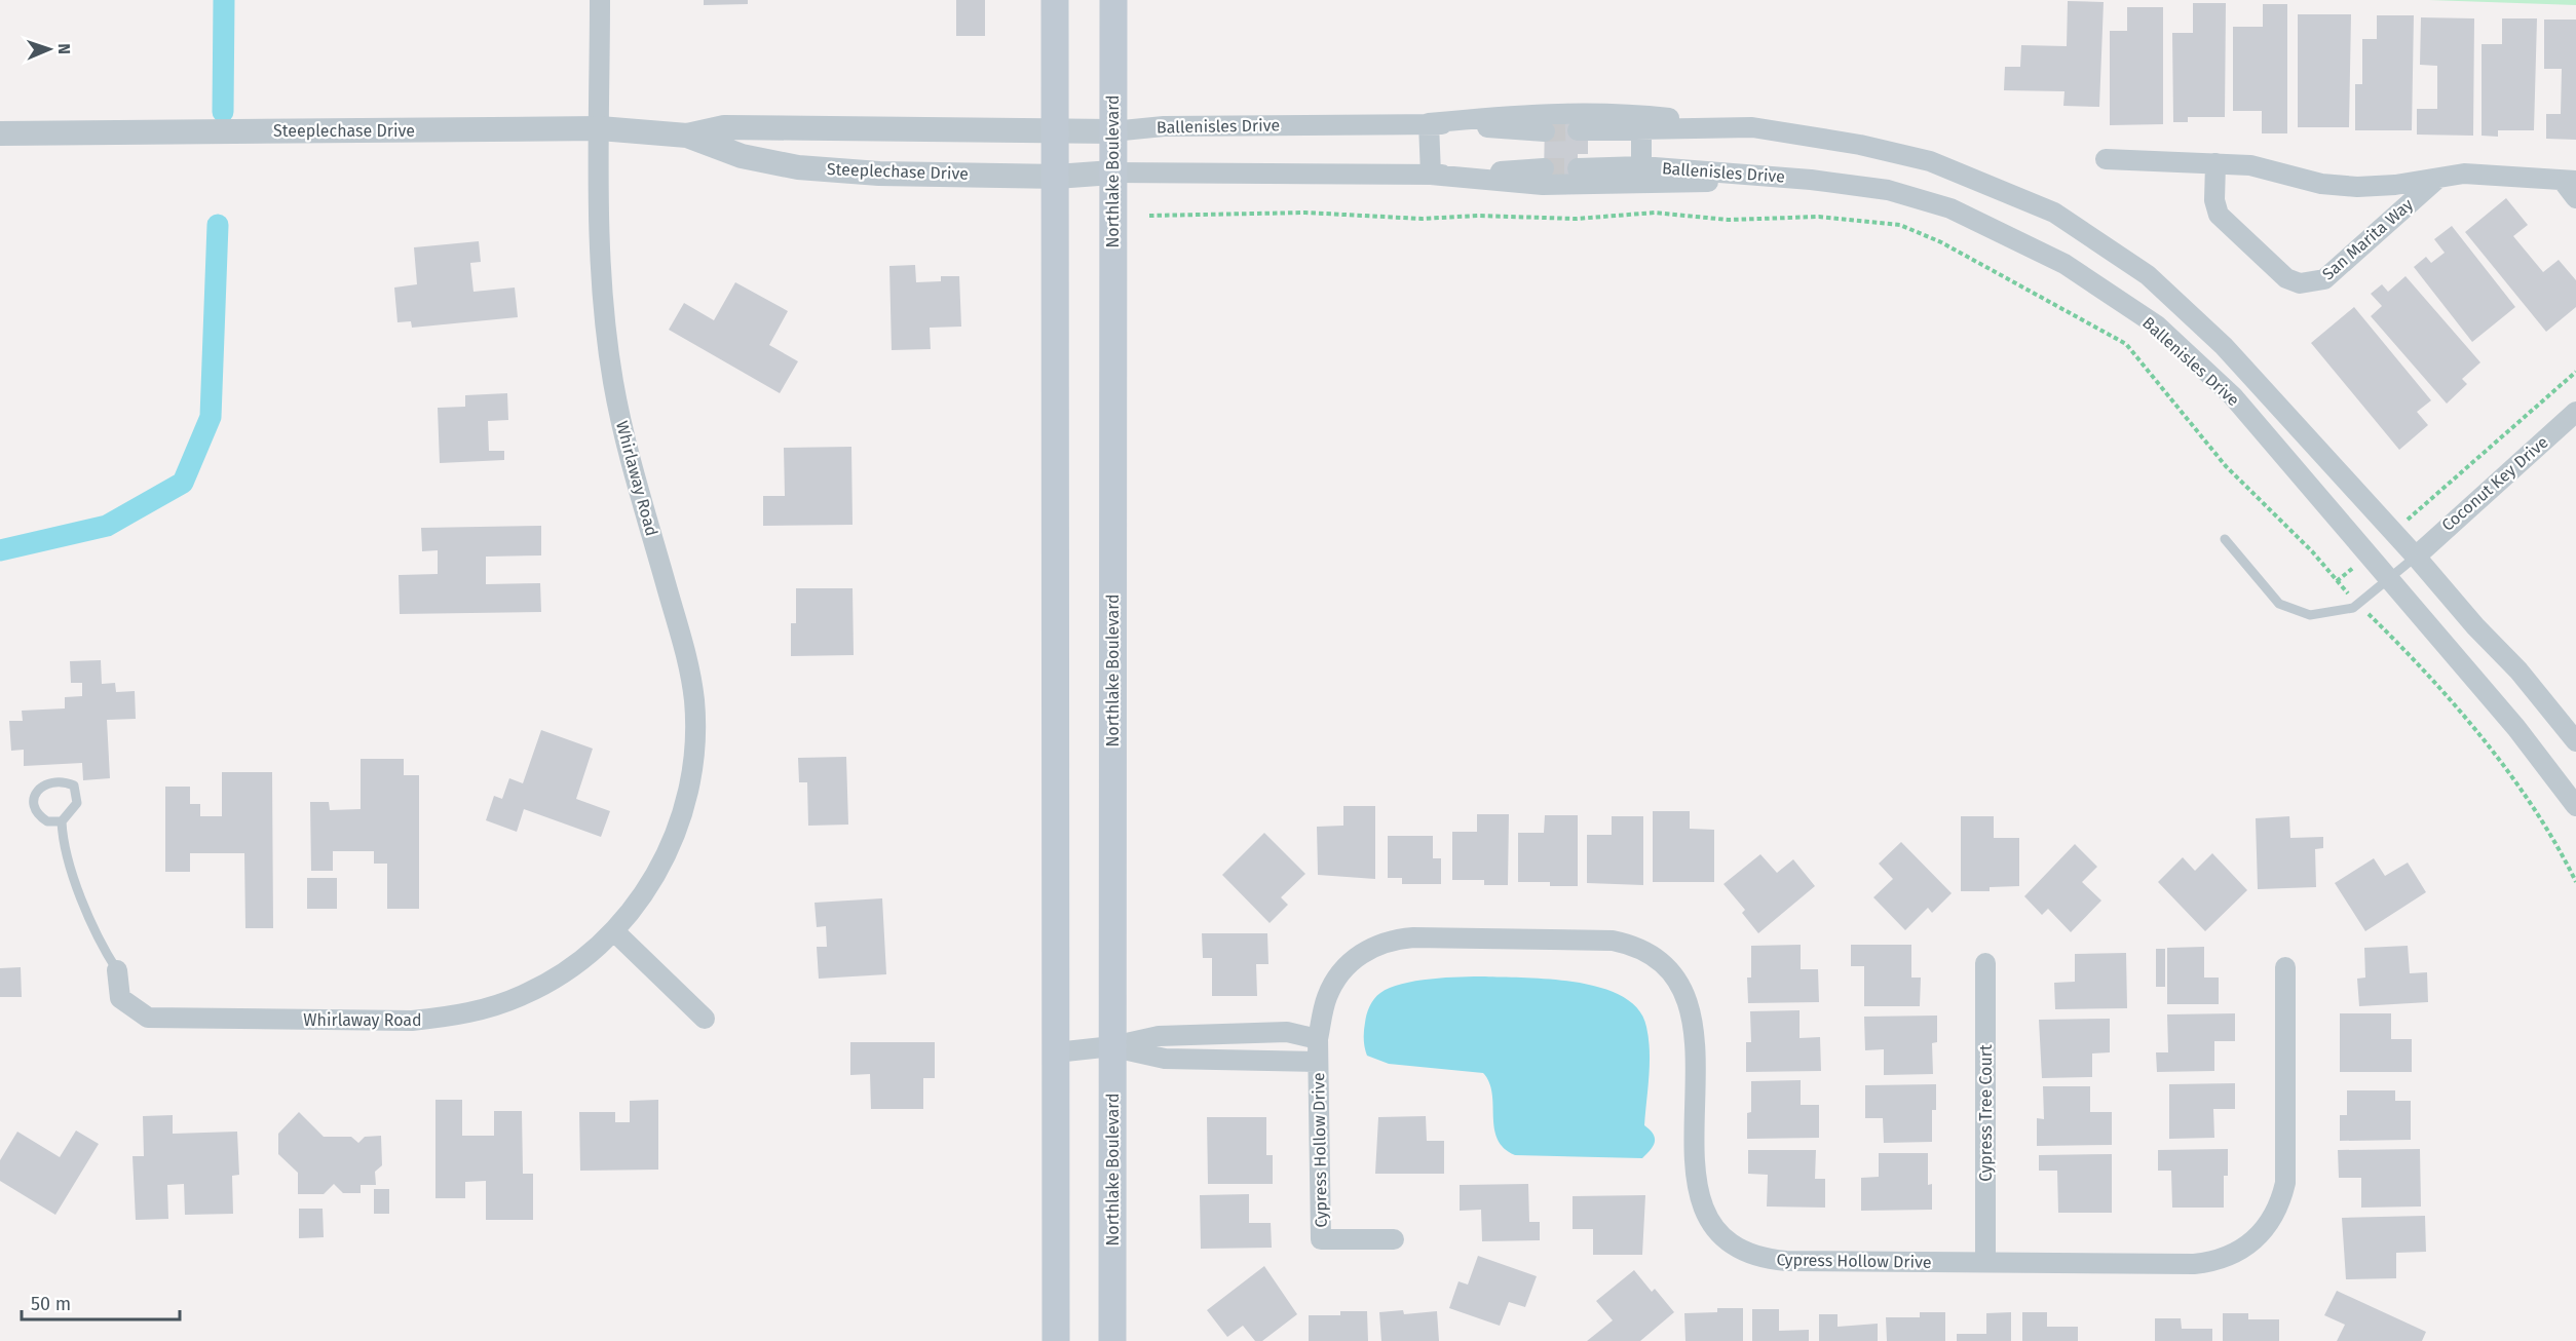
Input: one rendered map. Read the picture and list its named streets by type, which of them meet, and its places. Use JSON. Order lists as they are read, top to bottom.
{
  "streets": {
    "main road": ["Northlake Boulevard"],
    "street": [
      "Ballenisles Drive",
      "Steeplechase Drive",
      "San Marita Way",
      "Whirlaway Road",
      "Coconut Key Drive",
      "Cypress Tree Court",
      "Cypress Hollow Drive"
    ]
  },
  "crossings": [
    ["Ballenisles Drive", "Steeplechase Drive"],
    ["Ballenisles Drive", "Northlake Boulevard"],
    ["Ballenisles Drive", "Coconut Key Drive"],
    ["Steeplechase Drive", "Northlake Boulevard"],
    ["Steeplechase Drive", "Whirlaway Road"],
    ["Northlake Boulevard", "Cypress Hollow Drive"],
    ["Cypress Tree Court", "Cypress Hollow Drive"]
  ],
  "scale_bar": "50 m",
  "north": "right"
}
